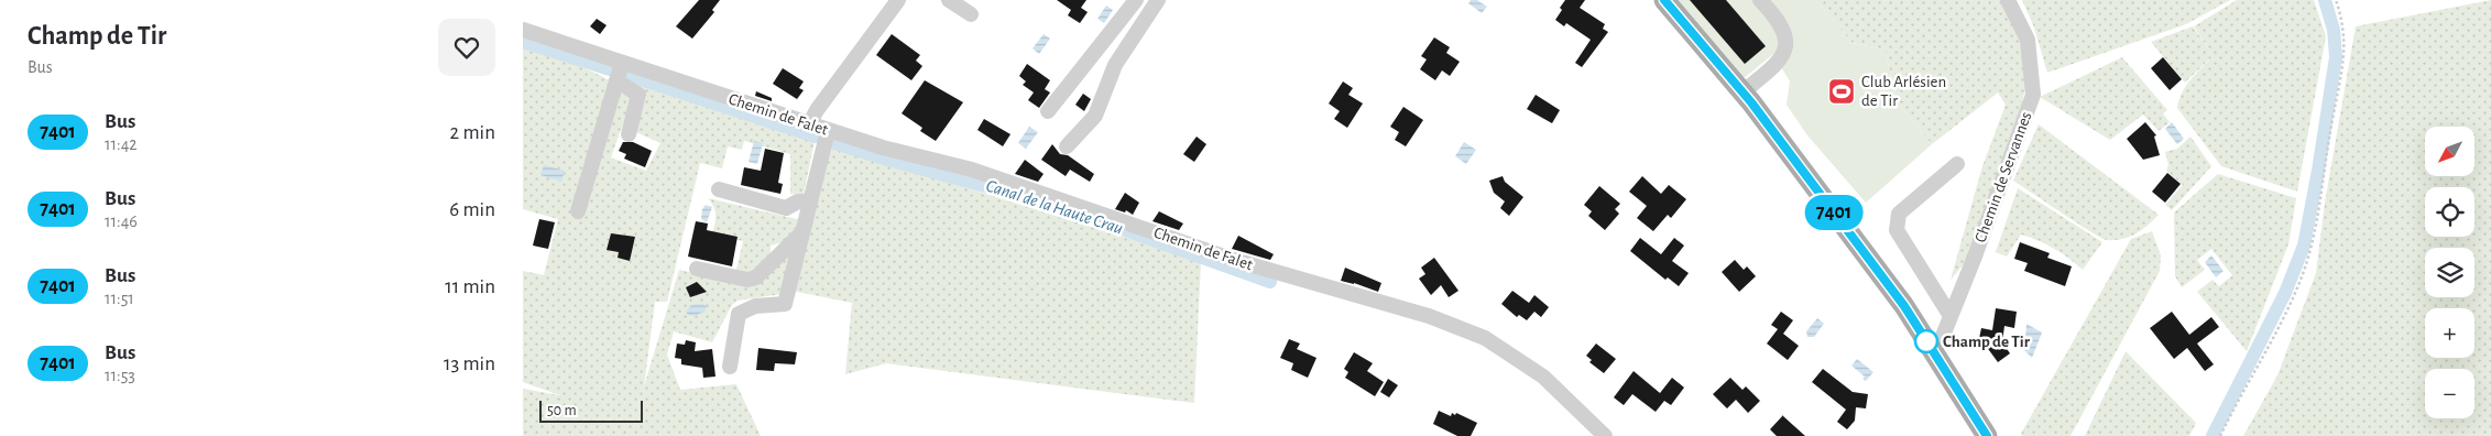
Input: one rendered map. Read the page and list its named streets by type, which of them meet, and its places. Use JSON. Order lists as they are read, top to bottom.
{
  "streets": {
    "street": ["Chemin de Falet", "Chemin de Servannes"]
  },
  "water": ["Canal de la Haute Crau"],
  "places": {
    "sports": ["Club Arlésien de Tir"],
    "other": ["Champ de Tir"]
  },
  "lines": ["bus line 7401"],
  "scale_bar": "50 m",
  "north": "bottom left",
  "page": {
    "heading": ["Champ de Tir", "Bus"],
    "on_map": "7401",
    "list": [
      {
        "mark": "7401",
        "name": "Bus",
        "note": "11:42",
        "value": "2 min"
      },
      {
        "mark": "7401",
        "name": "Bus",
        "note": "11:46",
        "value": "6 min"
      },
      {
        "mark": "7401",
        "name": "Bus",
        "note": "11:51",
        "value": "11 min"
      },
      {
        "mark": "7401",
        "name": "Bus",
        "note": "11:53",
        "value": "13 min"
      }
    ],
    "map_buttons": ["+", "−"],
    "scale": "50 m"
  }
}
